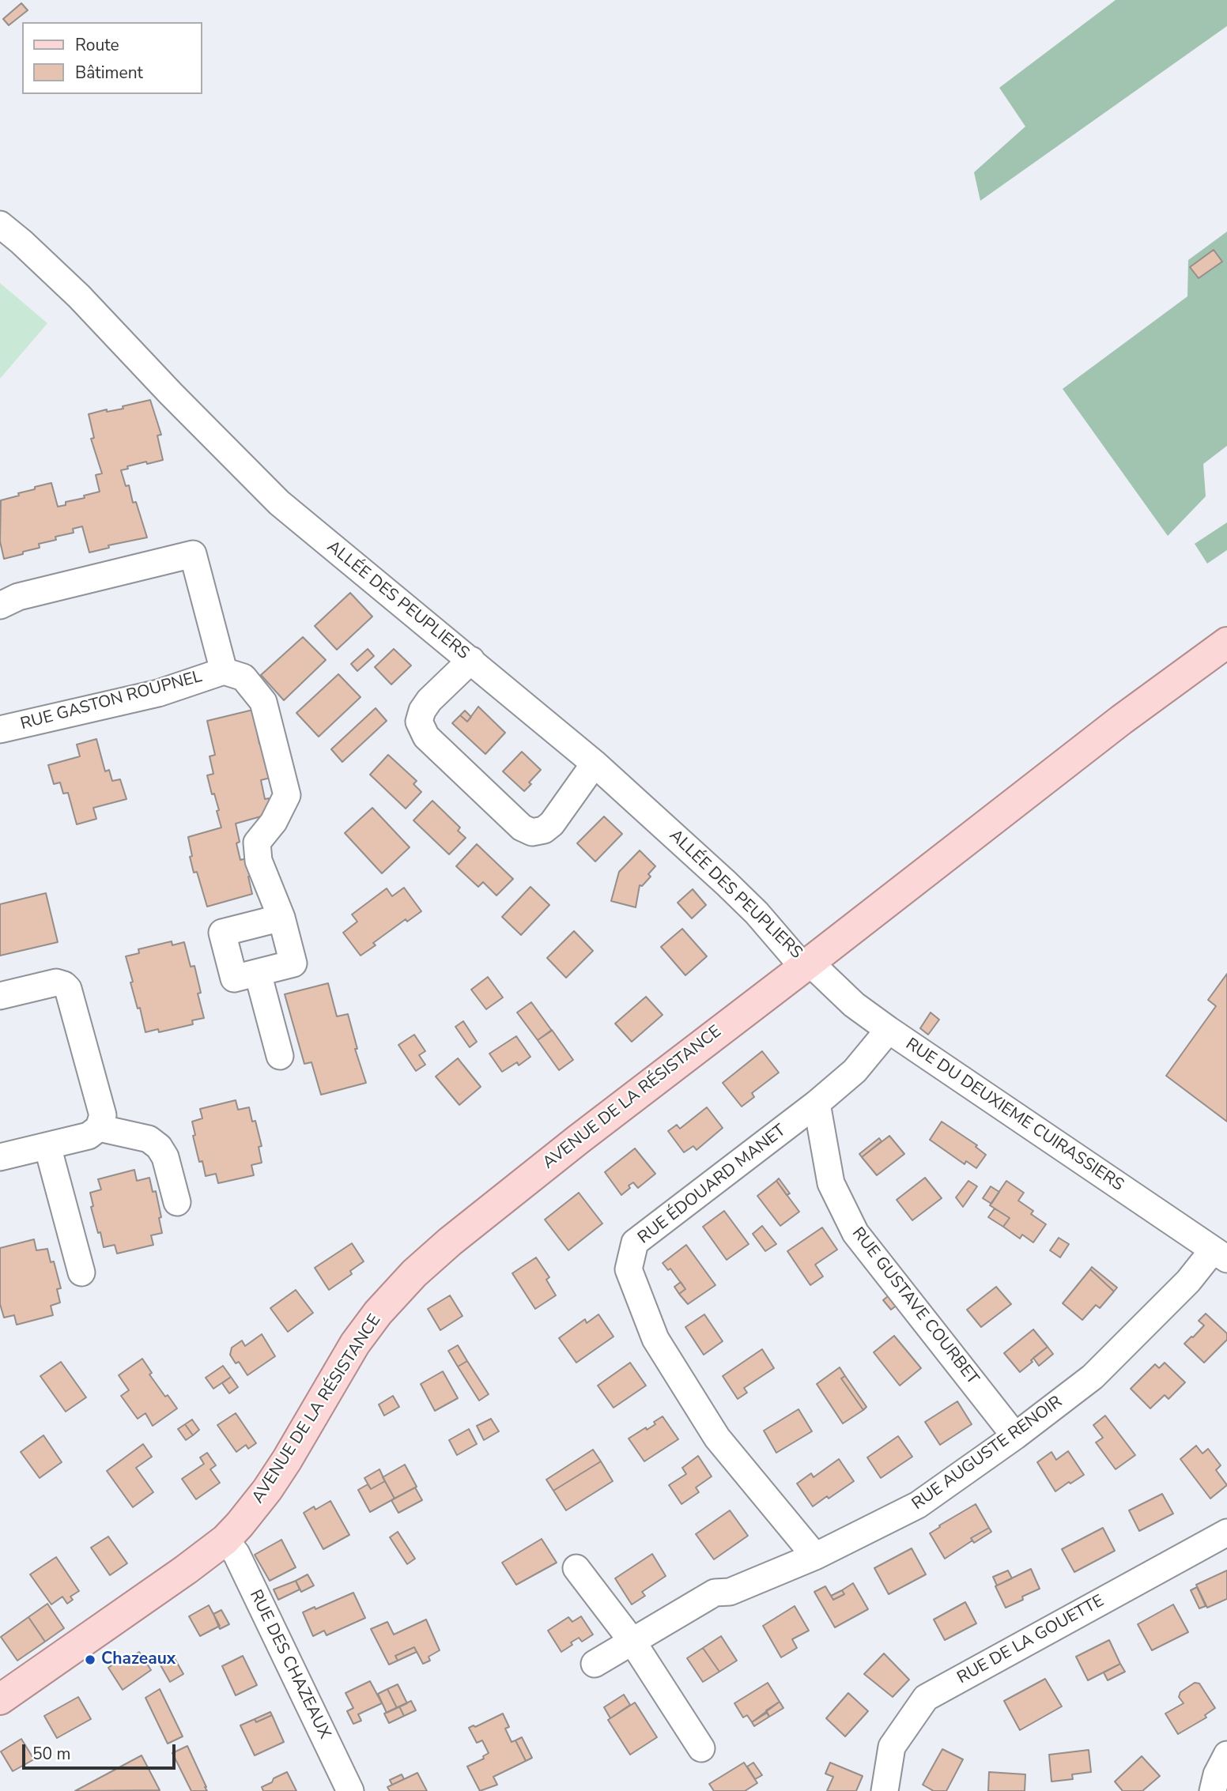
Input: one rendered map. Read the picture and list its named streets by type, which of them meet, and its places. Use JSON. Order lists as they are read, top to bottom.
{
  "streets": {
    "main road": ["AVENUE DE LA RÉSISTANCE"],
    "street": [
      "ALLÉE DES PEUPLIERS",
      "RUE GASTON ROUPNEL",
      "RUE DU DEUXIEME CUIRASSIERS",
      "RUE ÉDOUARD MANET",
      "RUE GUSTAVE COURBET",
      "RUE AUGUSTE RENOIR",
      "RUE DE LA GOUETTE",
      "RUE DES CHAZEAUX"
    ]
  },
  "crossings": [
    ["ALLÉE DES PEUPLIERS", "AVENUE DE LA RÉSISTANCE"],
    ["ALLÉE DES PEUPLIERS", "RUE DU DEUXIEME CUIRASSIERS"],
    ["AVENUE DE LA RÉSISTANCE", "RUE DU DEUXIEME CUIRASSIERS"],
    ["AVENUE DE LA RÉSISTANCE", "RUE DES CHAZEAUX"],
    ["RUE DU DEUXIEME CUIRASSIERS", "RUE ÉDOUARD MANET"],
    ["RUE DU DEUXIEME CUIRASSIERS", "RUE AUGUSTE RENOIR"],
    ["RUE ÉDOUARD MANET", "RUE GUSTAVE COURBET"],
    ["RUE ÉDOUARD MANET", "RUE AUGUSTE RENOIR"],
    ["RUE GUSTAVE COURBET", "RUE AUGUSTE RENOIR"]
  ],
  "places": ["Chazeaux"],
  "legend": ["Route", "Bâtiment"],
  "scale_bar": "50 m"
}
